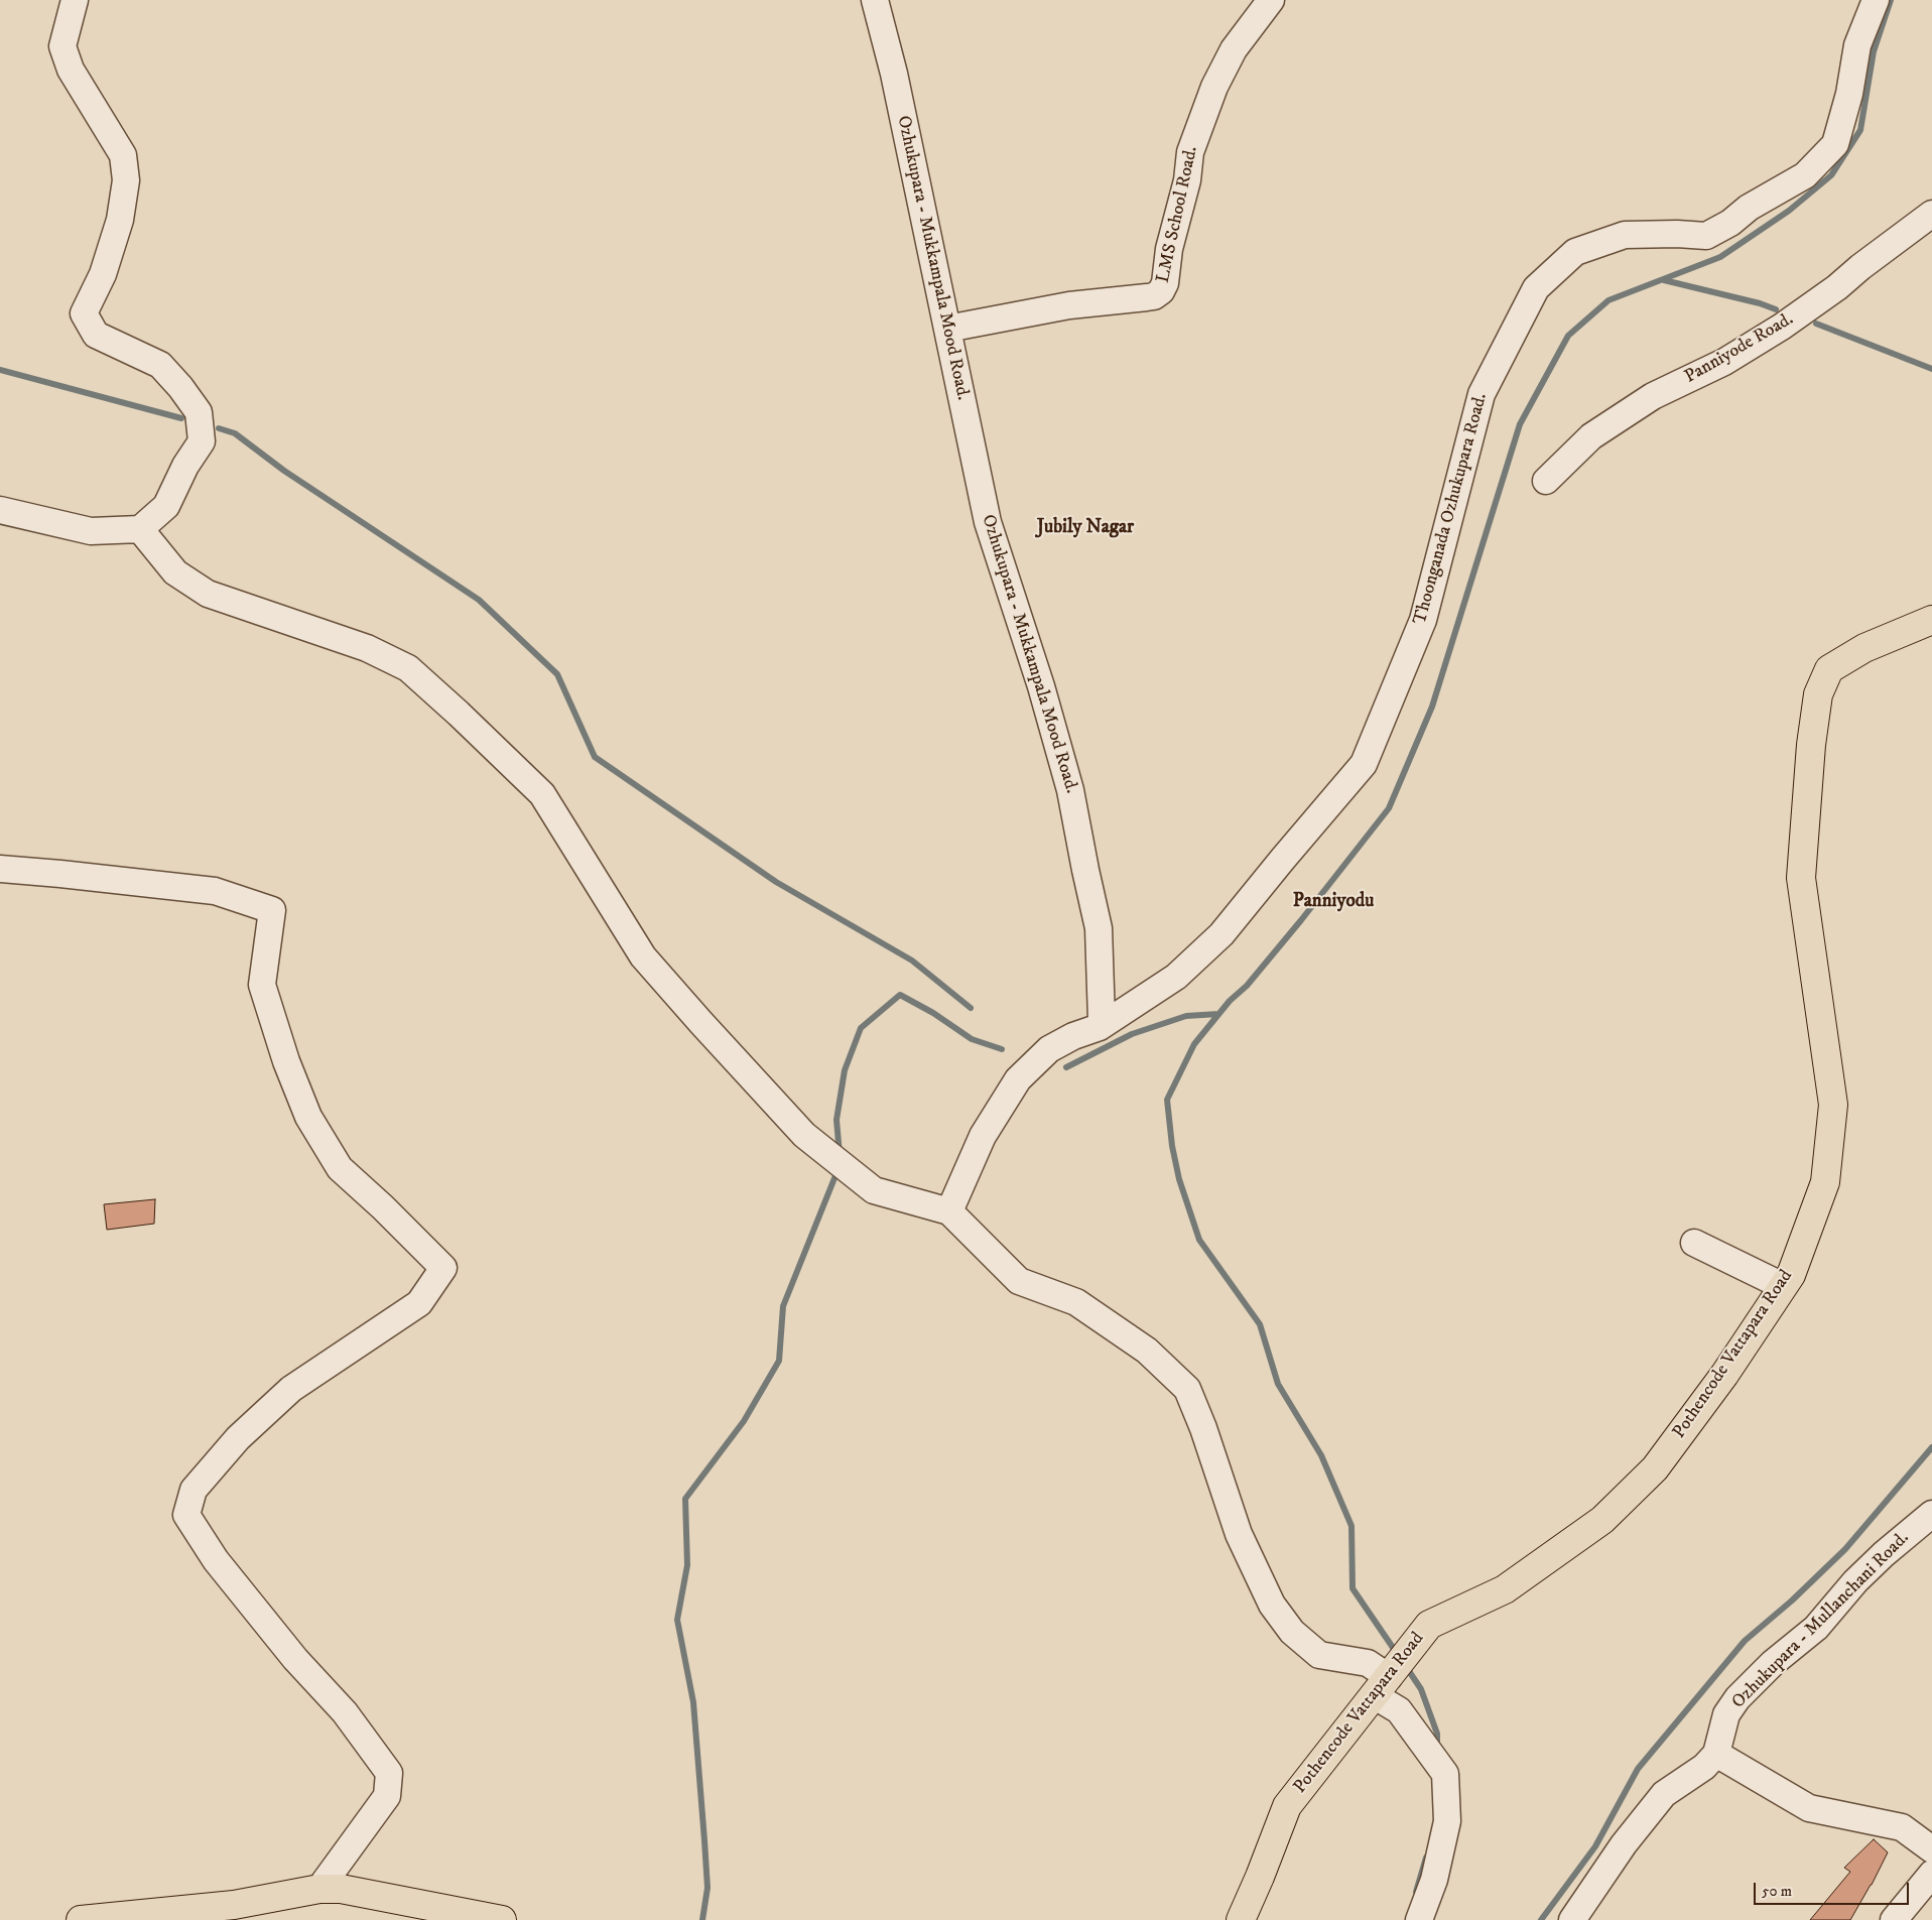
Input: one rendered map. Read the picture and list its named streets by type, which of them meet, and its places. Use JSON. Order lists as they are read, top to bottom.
{
  "streets": {
    "main road": ["Pothencode Vattapara Road"],
    "street": [
      "LMS School Road.",
      "Ozhukupara - Mukkampala Mood Road.",
      "Panniyode Road.",
      "Thoonganada Ozhukupara Road.",
      "Ozhukupara - Mullanchani Road."
    ]
  },
  "crossings": [
    ["LMS School Road.", "Ozhukupara - Mukkampala Mood Road."],
    ["Ozhukupara - Mukkampala Mood Road.", "Thoonganada Ozhukupara Road."]
  ],
  "districts": ["Jubily Nagar", "Panniyodu"],
  "scale_bar": "50 m"
}
